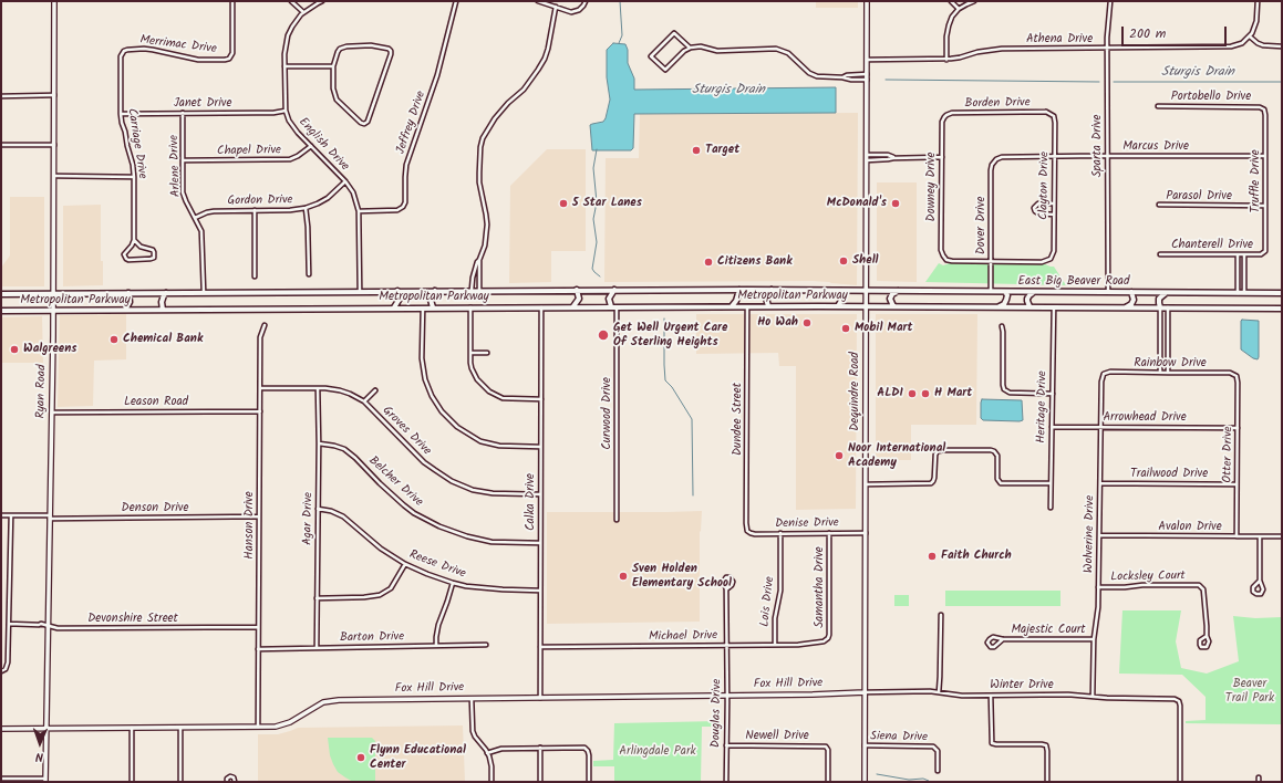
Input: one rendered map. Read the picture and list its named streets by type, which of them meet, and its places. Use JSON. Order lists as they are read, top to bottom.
{
  "streets": {
    "main road": [
      "East Big Beaver Road",
      "Metropolitan Parkway",
      "Ryan Road",
      "Dequindre Road",
      "Fox Hill Drive"
    ],
    "street": [
      "Athena Drive",
      "Merrimac Drive",
      "Portobello Drive",
      "Janet Drive",
      "Borden Drive",
      "Jeffrey Drive",
      "Carriage Drive",
      "English Drive",
      "Sparta Drive",
      "Marcus Drive",
      "Chapel Drive",
      "Arlene Drive",
      "Truffle Drive",
      "Clayton Drive",
      "Downey Drive",
      "Parasol Drive",
      "Gordon Drive",
      "Dover Drive",
      "Chanterell Drive",
      "Rainbow Drive",
      "Leason Road",
      "Heritage Drive",
      "Curwood Drive",
      "Arrowhead Drive",
      "Dundee Street",
      "Groves Drive",
      "Otter Drive",
      "Trailwood Drive",
      "Belcher Drive",
      "Calka Drive",
      "Denson Drive",
      "Agar Drive",
      "Denise Drive",
      "Hanson Drive",
      "Avalon Drive",
      "Wolverine Drive",
      "Reese Drive",
      "Locksley Court",
      "Samantha Drive",
      "Lois Drive",
      "Devonshire Street",
      "Majestic Court",
      "Michael Drive",
      "Barton Drive",
      "Winter Drive",
      "Douglas Drive",
      "Newell Drive",
      "Siena Drive"
    ]
  },
  "crossings": [
    ["Athena Drive", "Sparta Drive"],
    ["Athena Drive", "Dequindre Road"],
    ["Merrimac Drive", "Carriage Drive"],
    ["Portobello Drive", "Truffle Drive"],
    ["Janet Drive", "Carriage Drive"],
    ["Janet Drive", "English Drive"],
    ["Janet Drive", "Arlene Drive"],
    ["Borden Drive", "Clayton Drive"],
    ["Borden Drive", "Downey Drive"],
    ["Jeffrey Drive", "English Drive"],
    ["English Drive", "Chapel Drive"],
    ["English Drive", "Gordon Drive"],
    ["English Drive", "Metropolitan Parkway"],
    ["Sparta Drive", "Marcus Drive"],
    ["Sparta Drive", "East Big Beaver Road"],
    ["Marcus Drive", "Truffle Drive"],
    ["Marcus Drive", "Clayton Drive"],
    ["Marcus Drive", "Dover Drive"],
    ["Chapel Drive", "Arlene Drive"],
    ["Arlene Drive", "Gordon Drive"],
    ["Arlene Drive", "Metropolitan Parkway"],
    ["Truffle Drive", "Parasol Drive"],
    ["Truffle Drive", "Chanterell Drive"],
    ["Clayton Drive", "Downey Drive"],
    ["Clayton Drive", "Dover Drive"],
    ["Downey Drive", "Dover Drive"],
    ["Dover Drive", "East Big Beaver Road"],
    ["East Big Beaver Road", "Metropolitan Parkway"],
    ["East Big Beaver Road", "Dequindre Road"],
    ["East Big Beaver Road", "Heritage Drive"],
    ["Metropolitan Parkway", "Ryan Road"],
    ["Metropolitan Parkway", "Dequindre Road"],
    ["Metropolitan Parkway", "Curwood Drive"],
    ["Metropolitan Parkway", "Dundee Street"],
    ["Metropolitan Parkway", "Calka Drive"],
    ["Rainbow Drive", "Otter Drive"],
    ["Rainbow Drive", "Wolverine Drive"],
    ["Ryan Road", "Leason Road"],
    ["Ryan Road", "Denson Drive"],
    ["Ryan Road", "Devonshire Street"],
    ["Ryan Road", "Fox Hill Drive"],
    ["Dequindre Road", "Denise Drive"],
    ["Dequindre Road", "Fox Hill Drive"],
    ["Dequindre Road", "Winter Drive"],
    ["Dequindre Road", "Siena Drive"],
    ["Leason Road", "Hanson Drive"],
    ["Heritage Drive", "Arrowhead Drive"],
    ["Arrowhead Drive", "Otter Drive"],
    ["Arrowhead Drive", "Wolverine Drive"],
    ["Dundee Street", "Denise Drive"],
    ["Groves Drive", "Calka Drive"],
    ["Groves Drive", "Agar Drive"],
    ["Groves Drive", "Hanson Drive"],
    ["Otter Drive", "Trailwood Drive"],
    ["Otter Drive", "Avalon Drive"],
    ["Trailwood Drive", "Wolverine Drive"],
    ["Belcher Drive", "Calka Drive"],
    ["Belcher Drive", "Agar Drive"],
    ["Calka Drive", "Reese Drive"],
    ["Calka Drive", "Michael Drive"],
    ["Calka Drive", "Fox Hill Drive"],
    ["Denson Drive", "Hanson Drive"],
    ["Agar Drive", "Reese Drive"],
    ["Agar Drive", "Barton Drive"],
    ["Denise Drive", "Samantha Drive"],
    ["Denise Drive", "Lois Drive"],
    ["Hanson Drive", "Devonshire Street"],
    ["Hanson Drive", "Barton Drive"],
    ["Hanson Drive", "Fox Hill Drive"],
    ["Avalon Drive", "Wolverine Drive"],
    ["Wolverine Drive", "Locksley Court"],
    ["Wolverine Drive", "Majestic Court"],
    ["Wolverine Drive", "Winter Drive"],
    ["Samantha Drive", "Michael Drive"],
    ["Lois Drive", "Michael Drive"],
    ["Michael Drive", "Douglas Drive"],
    ["Fox Hill Drive", "Winter Drive"],
    ["Fox Hill Drive", "Douglas Drive"],
    ["Douglas Drive", "Newell Drive"]
  ],
  "water": ["Sturgis Drain"],
  "parks": ["Beaver Trail Park", "Arlingdale Park"],
  "places": [
    "Target",
    "5 Star Lanes",
    "McDonald's",
    "Shell",
    "Citizens Bank",
    "Ho Wah",
    "Mobil Mart",
    "Get Well Urgent Care Of Sterling Heights",
    "Chemical Bank",
    "Walgreens",
    "ALDI",
    "H Mart",
    "Noor International Academy",
    "Faith Church",
    "Sven Holden Elementary School",
    "Flynn Educational Center"
  ],
  "scale_bar": "200 m",
  "north": "bottom"
}
